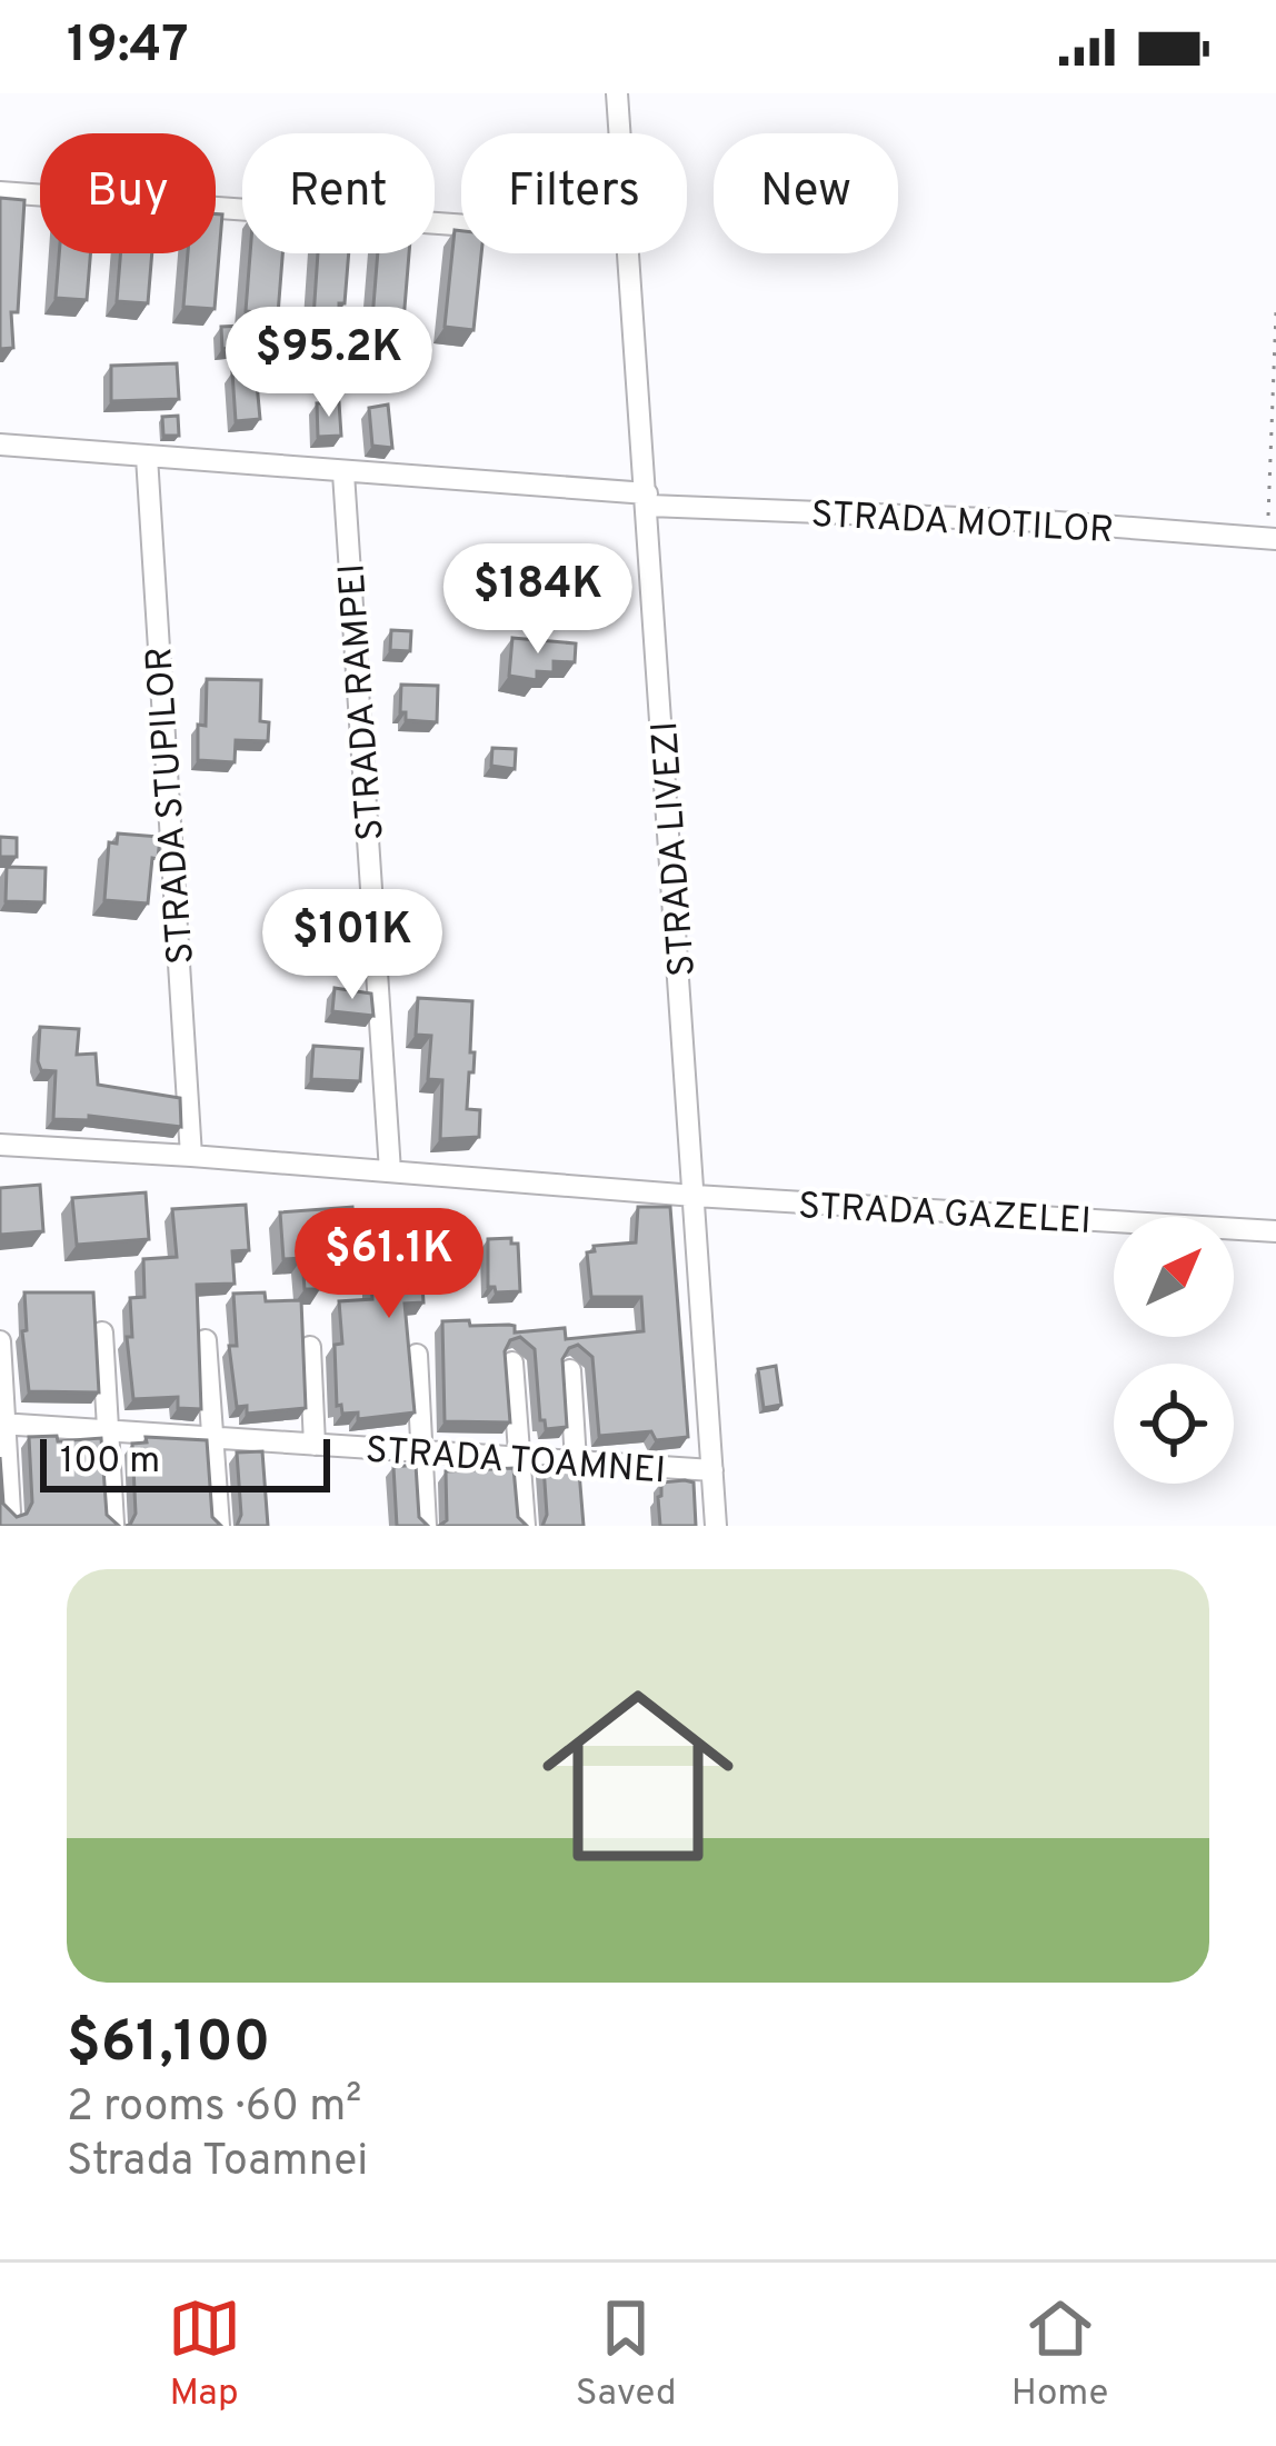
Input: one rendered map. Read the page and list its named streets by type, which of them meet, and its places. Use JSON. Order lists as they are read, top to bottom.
{
  "streets": {
    "street": [
      "STRADA MOTILOR",
      "STRADA RAMPEI",
      "STRADA STUPILOR",
      "STRADA LIVEZI",
      "STRADA GAZELEI",
      "STRADA TOAMNEI"
    ]
  },
  "crossings": [
    ["STRADA MOTILOR", "STRADA RAMPEI"],
    ["STRADA MOTILOR", "STRADA STUPILOR"],
    ["STRADA MOTILOR", "STRADA LIVEZI"],
    ["STRADA RAMPEI", "STRADA GAZELEI"],
    ["STRADA STUPILOR", "STRADA GAZELEI"],
    ["STRADA LIVEZI", "STRADA GAZELEI"],
    ["STRADA LIVEZI", "STRADA TOAMNEI"]
  ],
  "scale_bar": "100 m",
  "north": "top right",
  "page": {
    "status": "19:47",
    "chip": [
      "Buy",
      "Rent",
      "Filters",
      "New"
    ],
    "price": [
      "$95.2K",
      "$184K",
      "$101K",
      "$61.1K"
    ],
    "scale": "100 m",
    "list": [
      {
        "name": "$61,100",
        "note": "2 rooms · 60 m² · Strada Toamnei"
      }
    ],
    "tabs": ["Map", "Saved", "Home"]
  }
}
